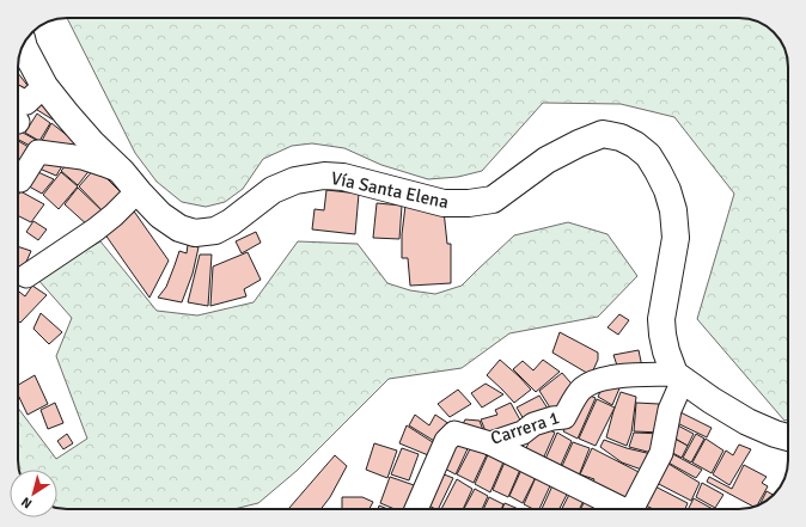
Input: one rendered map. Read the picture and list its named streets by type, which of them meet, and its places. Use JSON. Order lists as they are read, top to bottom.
{
  "streets": {
    "main road": ["Vía Santa Elena"],
    "street": ["Carrera 1"]
  },
  "crossings": [
    ["Vía Santa Elena", "Carrera 1"]
  ],
  "north": "bottom left"
}
